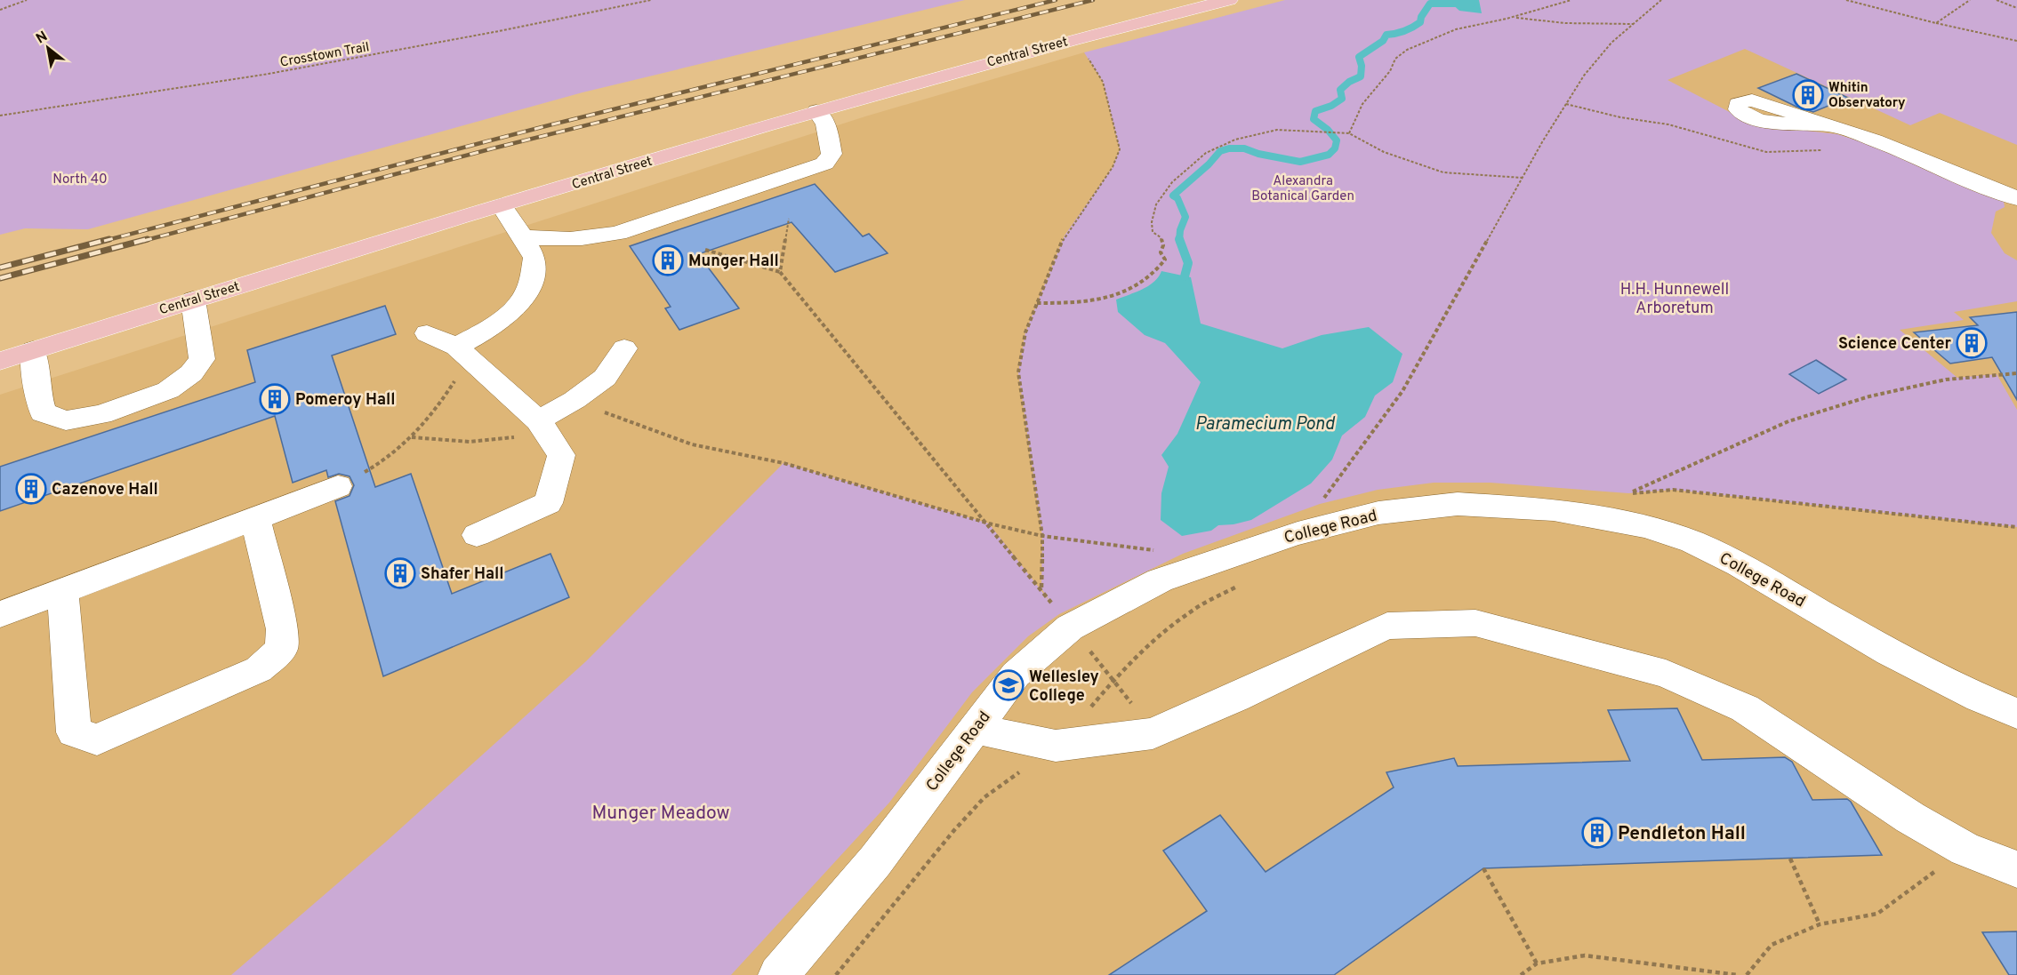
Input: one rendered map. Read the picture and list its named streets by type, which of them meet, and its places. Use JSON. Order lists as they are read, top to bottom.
{
  "streets": {
    "main road": ["Central Street"],
    "lane": ["College Road"],
    "path": ["Crosstown Trail"]
  },
  "water": ["Paramecium Pond"],
  "parks": [
    "North 40",
    "Alexandra Botanical Garden",
    "H.H. Hunnewell Arboretum",
    "Munger Meadow"
  ],
  "places": {
    "building": [
      "Whitin Observatory",
      "Munger Hall",
      "Science Center",
      "Pomeroy Hall",
      "Cazenove Hall",
      "Shafer Hall",
      "Pendleton Hall"
    ],
    "school or university": ["Wellesley College"]
  },
  "north": "top left"
}
